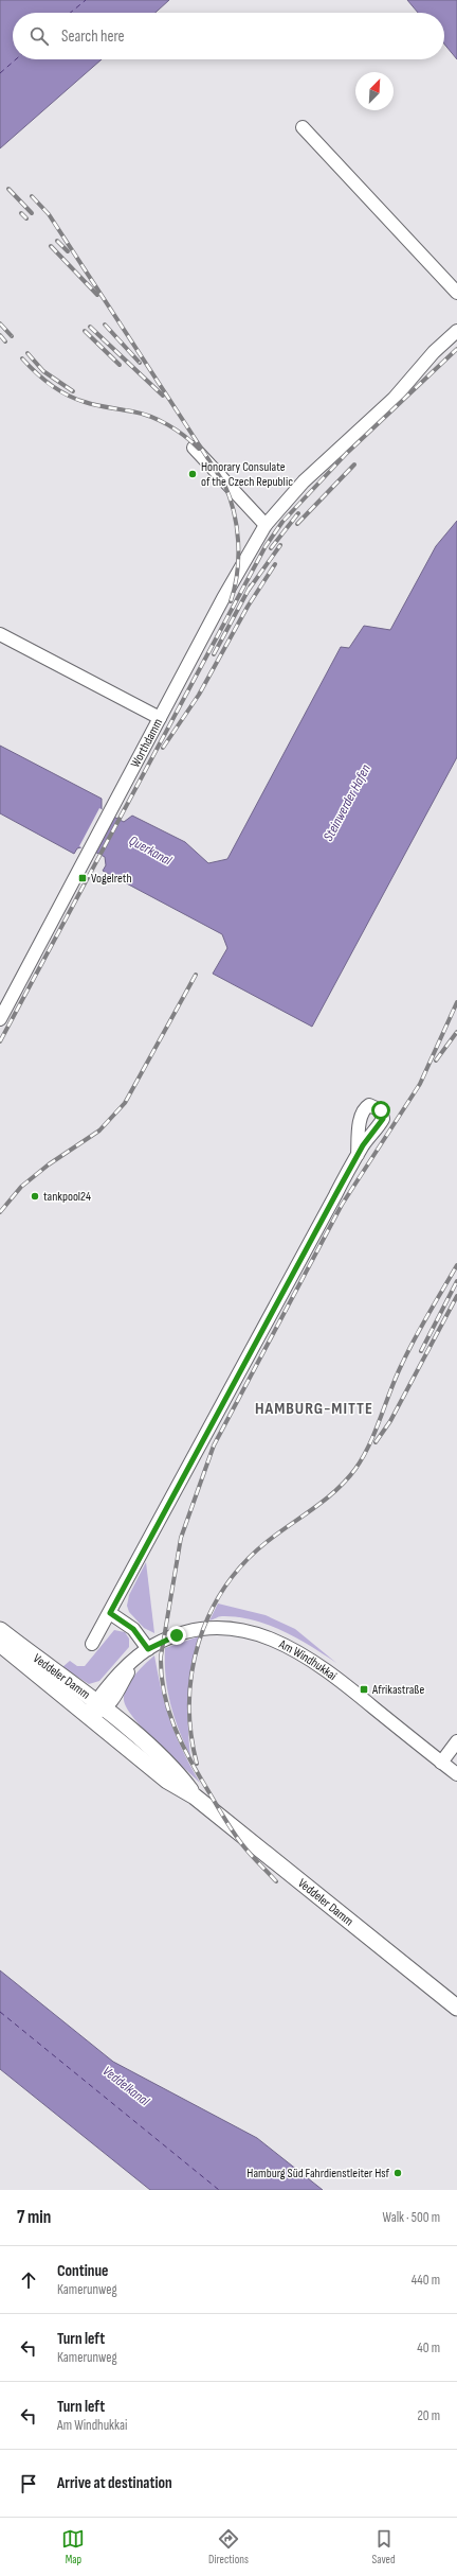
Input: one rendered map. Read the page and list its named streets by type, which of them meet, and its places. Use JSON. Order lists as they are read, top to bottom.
{
  "streets": {
    "main road": ["Veddeler Damm"],
    "street": ["Worthdamm", "Am Windhukkai"]
  },
  "crossings": [
    ["Am Windhukkai", "Veddeler Damm"]
  ],
  "districts": ["HAMBURG-MITTE"],
  "water": ["Steinwerder Hafen", "Querkanal", "Veddelkanal"],
  "places": {
    "other": ["Honorary Consulate of the Czech Republic", "tankpool24", "Hamburg Süd Fahrdienstleiter Hsf"],
    "transit": ["Vogelreth", "Afrikastraße"]
  },
  "north": "top right",
  "page": {
    "search": "Search here",
    "heading": ["7 min", "Walk · 500 m"],
    "list": [
      ["Continue", "Kamerunweg", "440 m"],
      ["Turn left", "Kamerunweg", "40 m"],
      ["Turn left", "Am Windhukkai", "20 m"],
      "Arrive at destination"
    ],
    "nav": ["Map", "Directions", "Saved"]
  }
}
